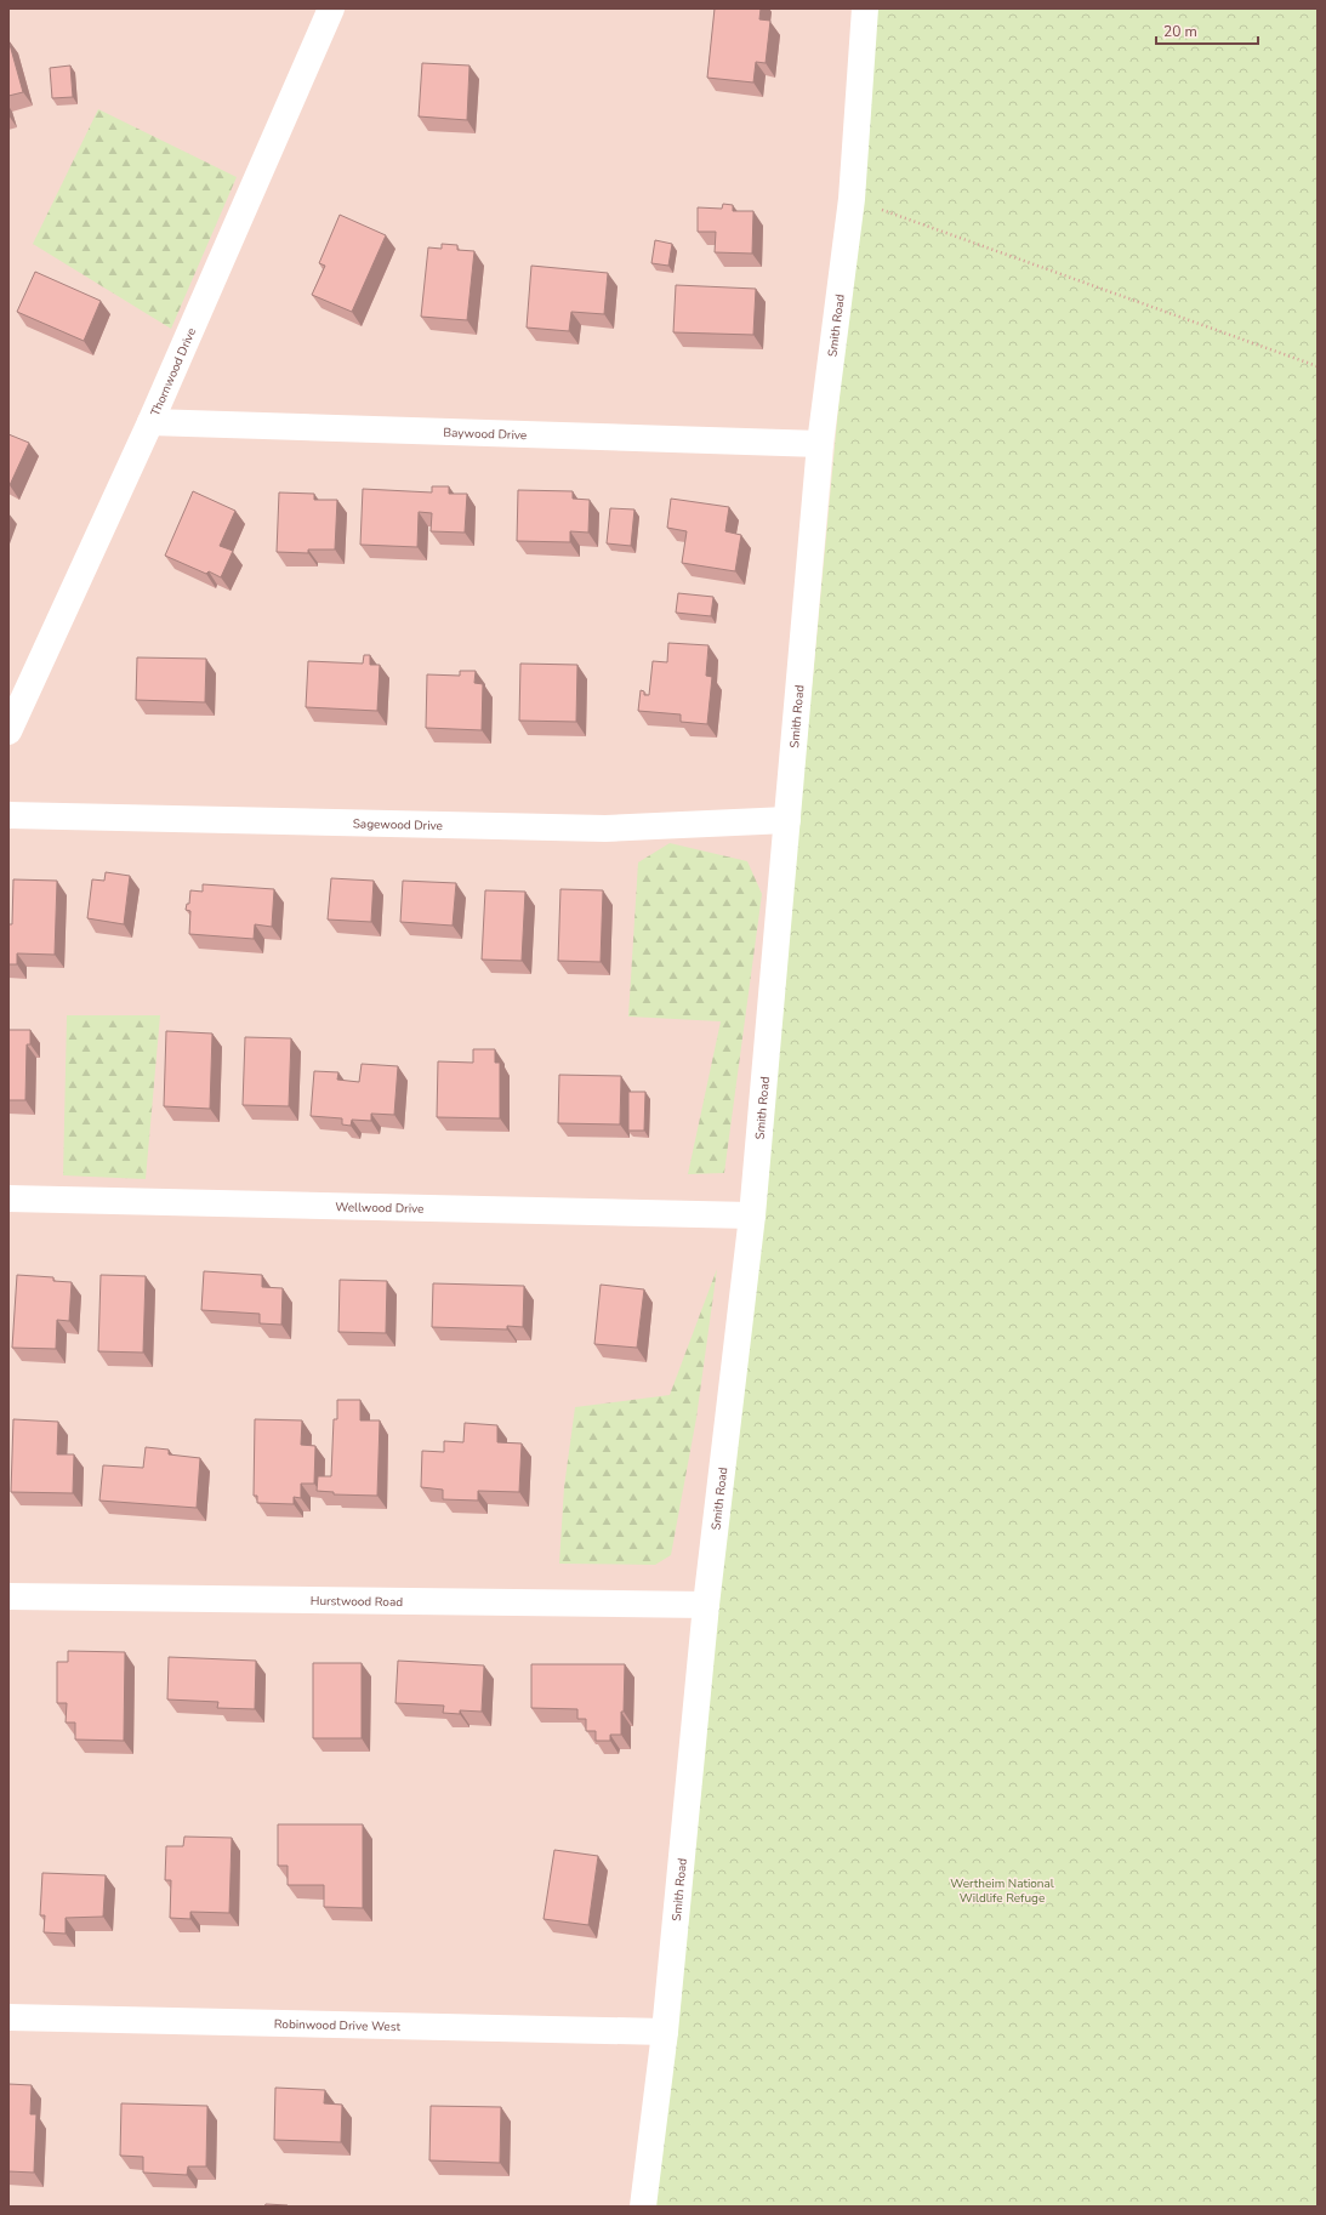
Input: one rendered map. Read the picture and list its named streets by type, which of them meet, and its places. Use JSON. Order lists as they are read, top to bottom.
{
  "streets": {
    "street": [
      "Smith Road",
      "Thornwood Drive",
      "Baywood Drive",
      "Sagewood Drive",
      "Wellwood Drive",
      "Hurstwood Road",
      "Robinwood Drive West"
    ]
  },
  "crossings": [
    ["Smith Road", "Baywood Drive"],
    ["Smith Road", "Sagewood Drive"],
    ["Smith Road", "Wellwood Drive"],
    ["Smith Road", "Hurstwood Road"],
    ["Smith Road", "Robinwood Drive West"],
    ["Thornwood Drive", "Baywood Drive"]
  ],
  "parks": ["Wertheim National Wildlife Refuge"],
  "scale_bar": "20 m"
}
